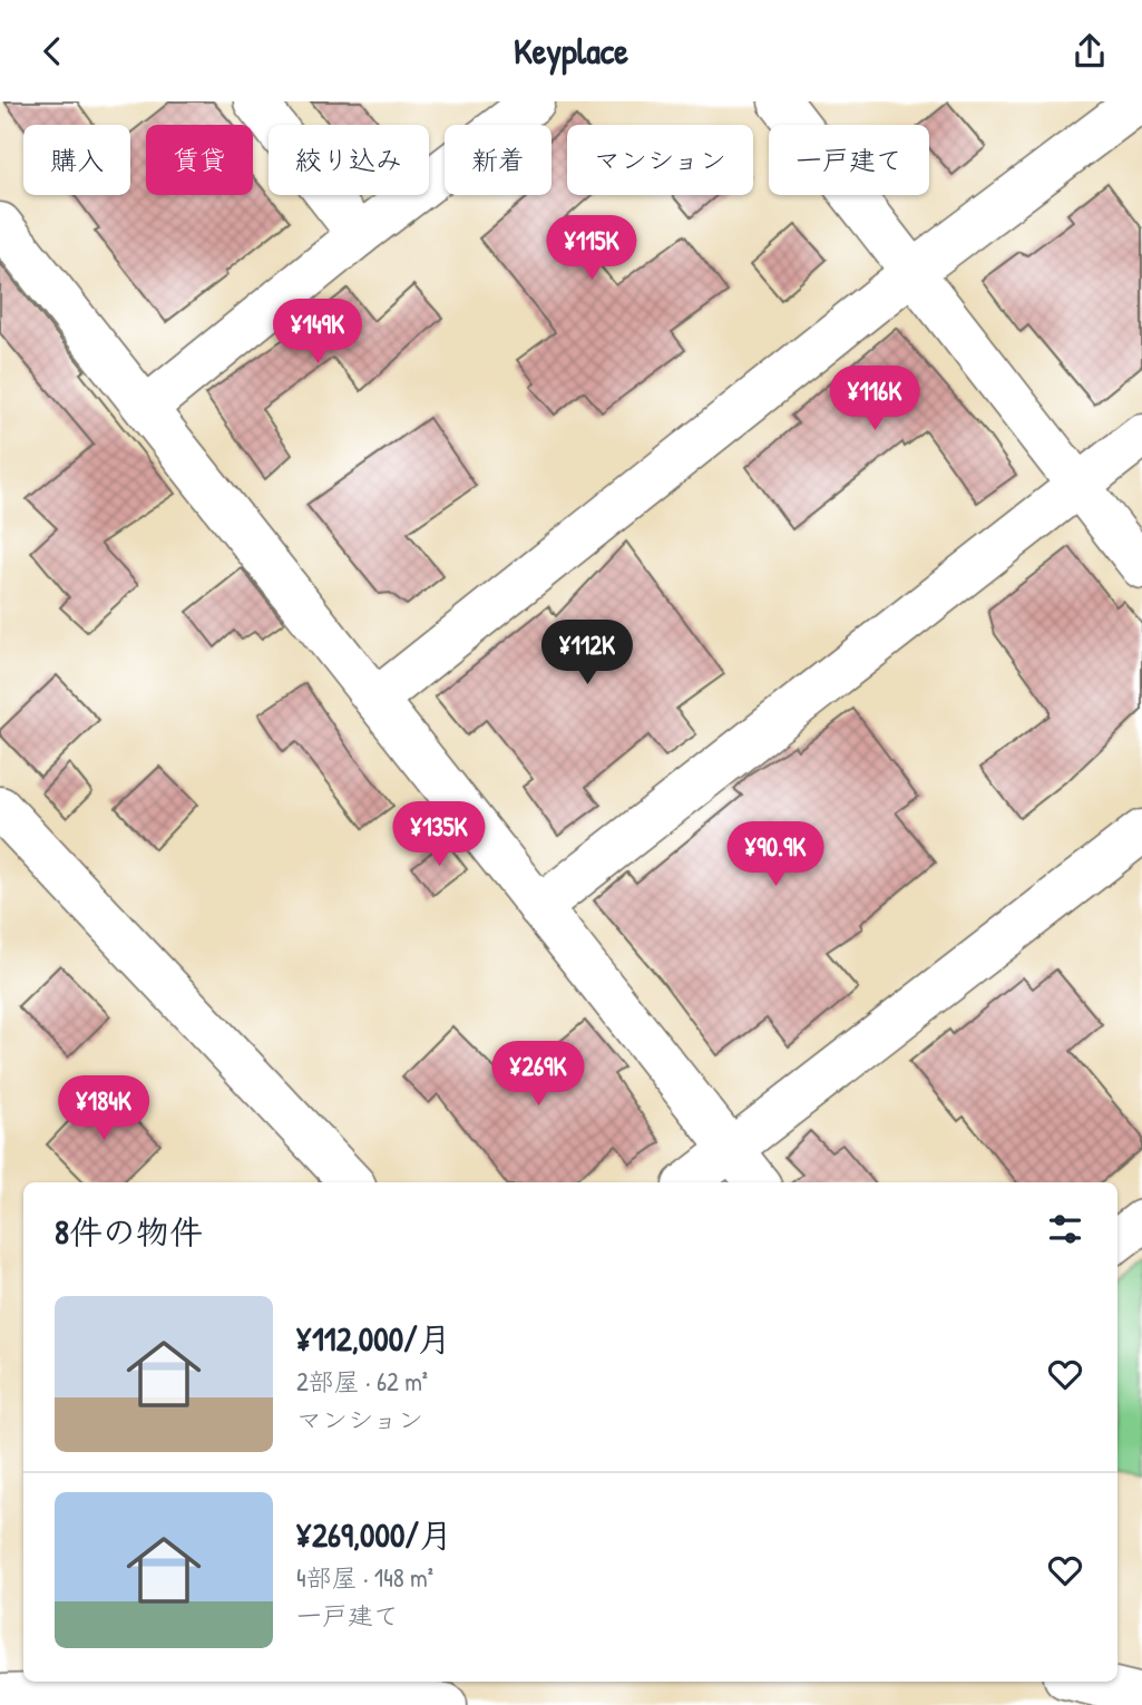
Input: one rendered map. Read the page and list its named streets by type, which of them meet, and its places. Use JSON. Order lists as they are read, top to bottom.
{
  "page": {
    "header": "Keyplace",
    "chip": [
      "購入",
      "賃貸",
      "絞り込み",
      "新着",
      "マンション",
      "一戸建て"
    ],
    "price": [
      "¥115K",
      "¥149K",
      "¥116K",
      "¥112K",
      "¥135K",
      "¥90.9K",
      "¥269K",
      "¥184K"
    ],
    "heading": "8件の物件",
    "list": [
      {
        "name": "¥112,000/月",
        "note": "2部屋 · 62 m² · マンション"
      },
      {
        "name": "¥269,000/月",
        "note": "4部屋 · 148 m² · 一戸建て"
      }
    ]
  }
}
